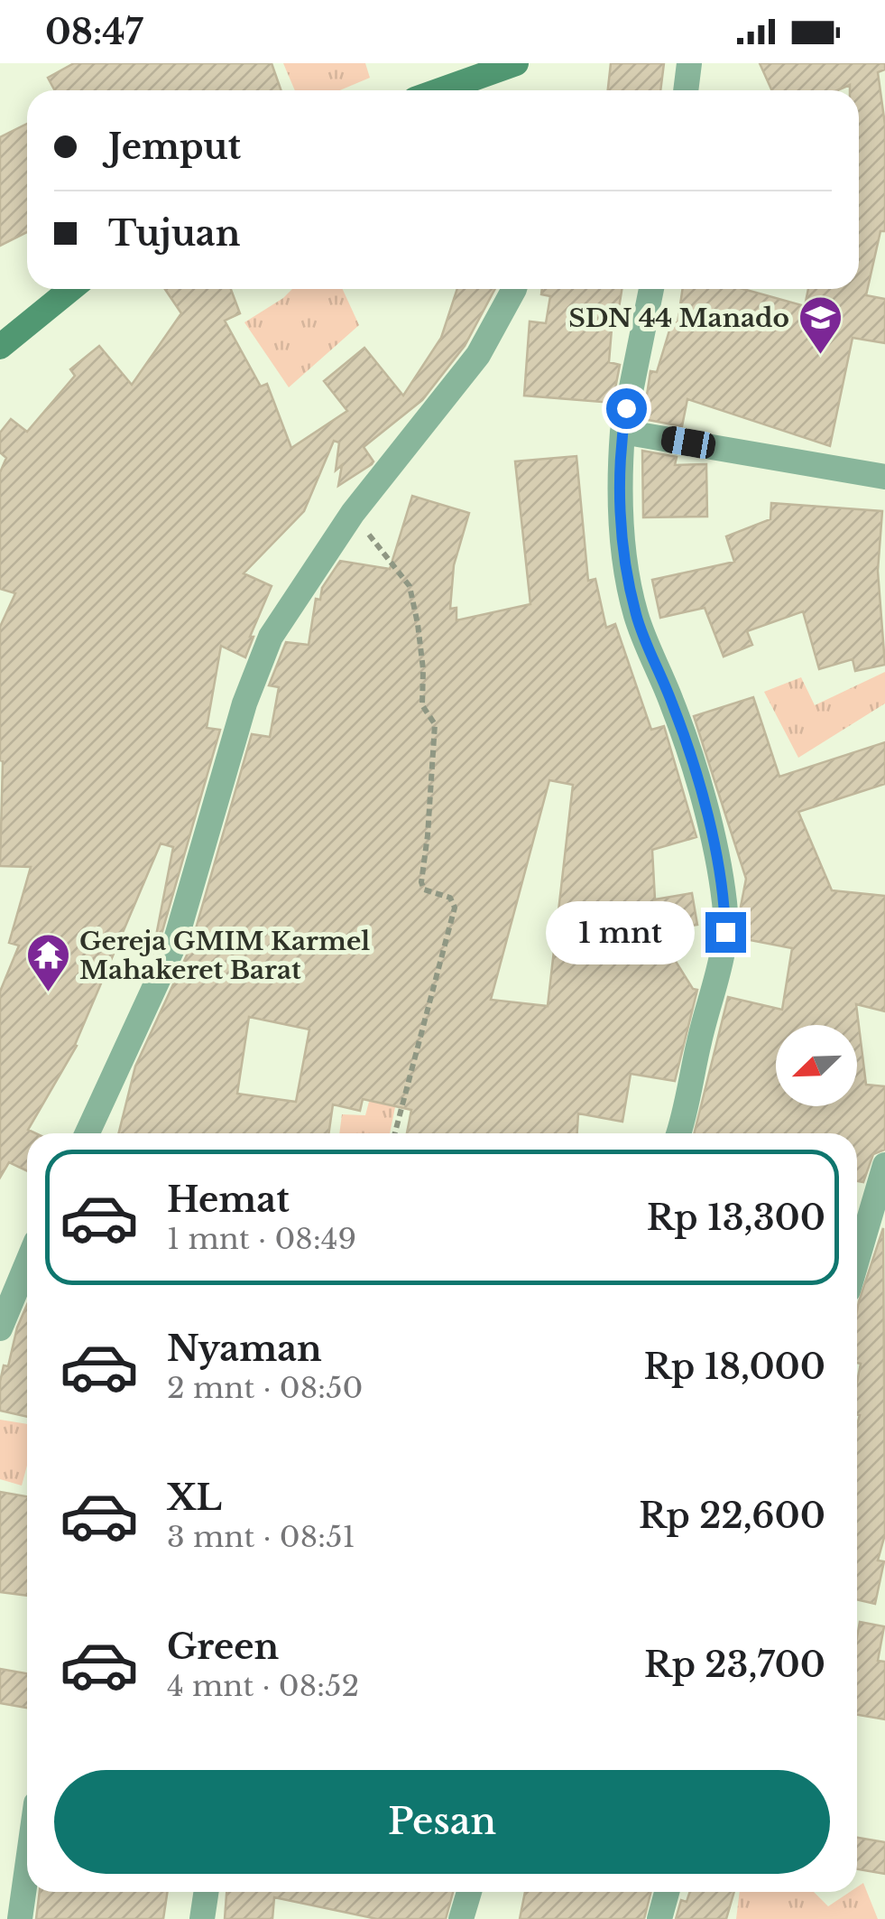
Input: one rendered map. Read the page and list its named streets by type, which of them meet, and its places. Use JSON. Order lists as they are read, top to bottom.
{
  "places": {
    "school or university": ["SDN 44 Manado"],
    "temple": ["Gereja GMIM Karmel Mahakeret Barat"]
  },
  "north": "bottom left",
  "page": {
    "status": "08:47",
    "banner": ["Jemput", "Tujuan"],
    "bubble": "1 mnt",
    "list": [
      {
        "name": "Hemat",
        "note": "1 mnt · 08:49",
        "value": "Rp 13,300"
      },
      {
        "name": "Nyaman",
        "note": "2 mnt · 08:50",
        "value": "Rp 18,000"
      },
      {
        "name": "XL",
        "note": "3 mnt · 08:51",
        "value": "Rp 22,600"
      },
      {
        "name": "Green",
        "note": "4 mnt · 08:52",
        "value": "Rp 23,700"
      }
    ],
    "buttons": "Pesan"
  }
}
